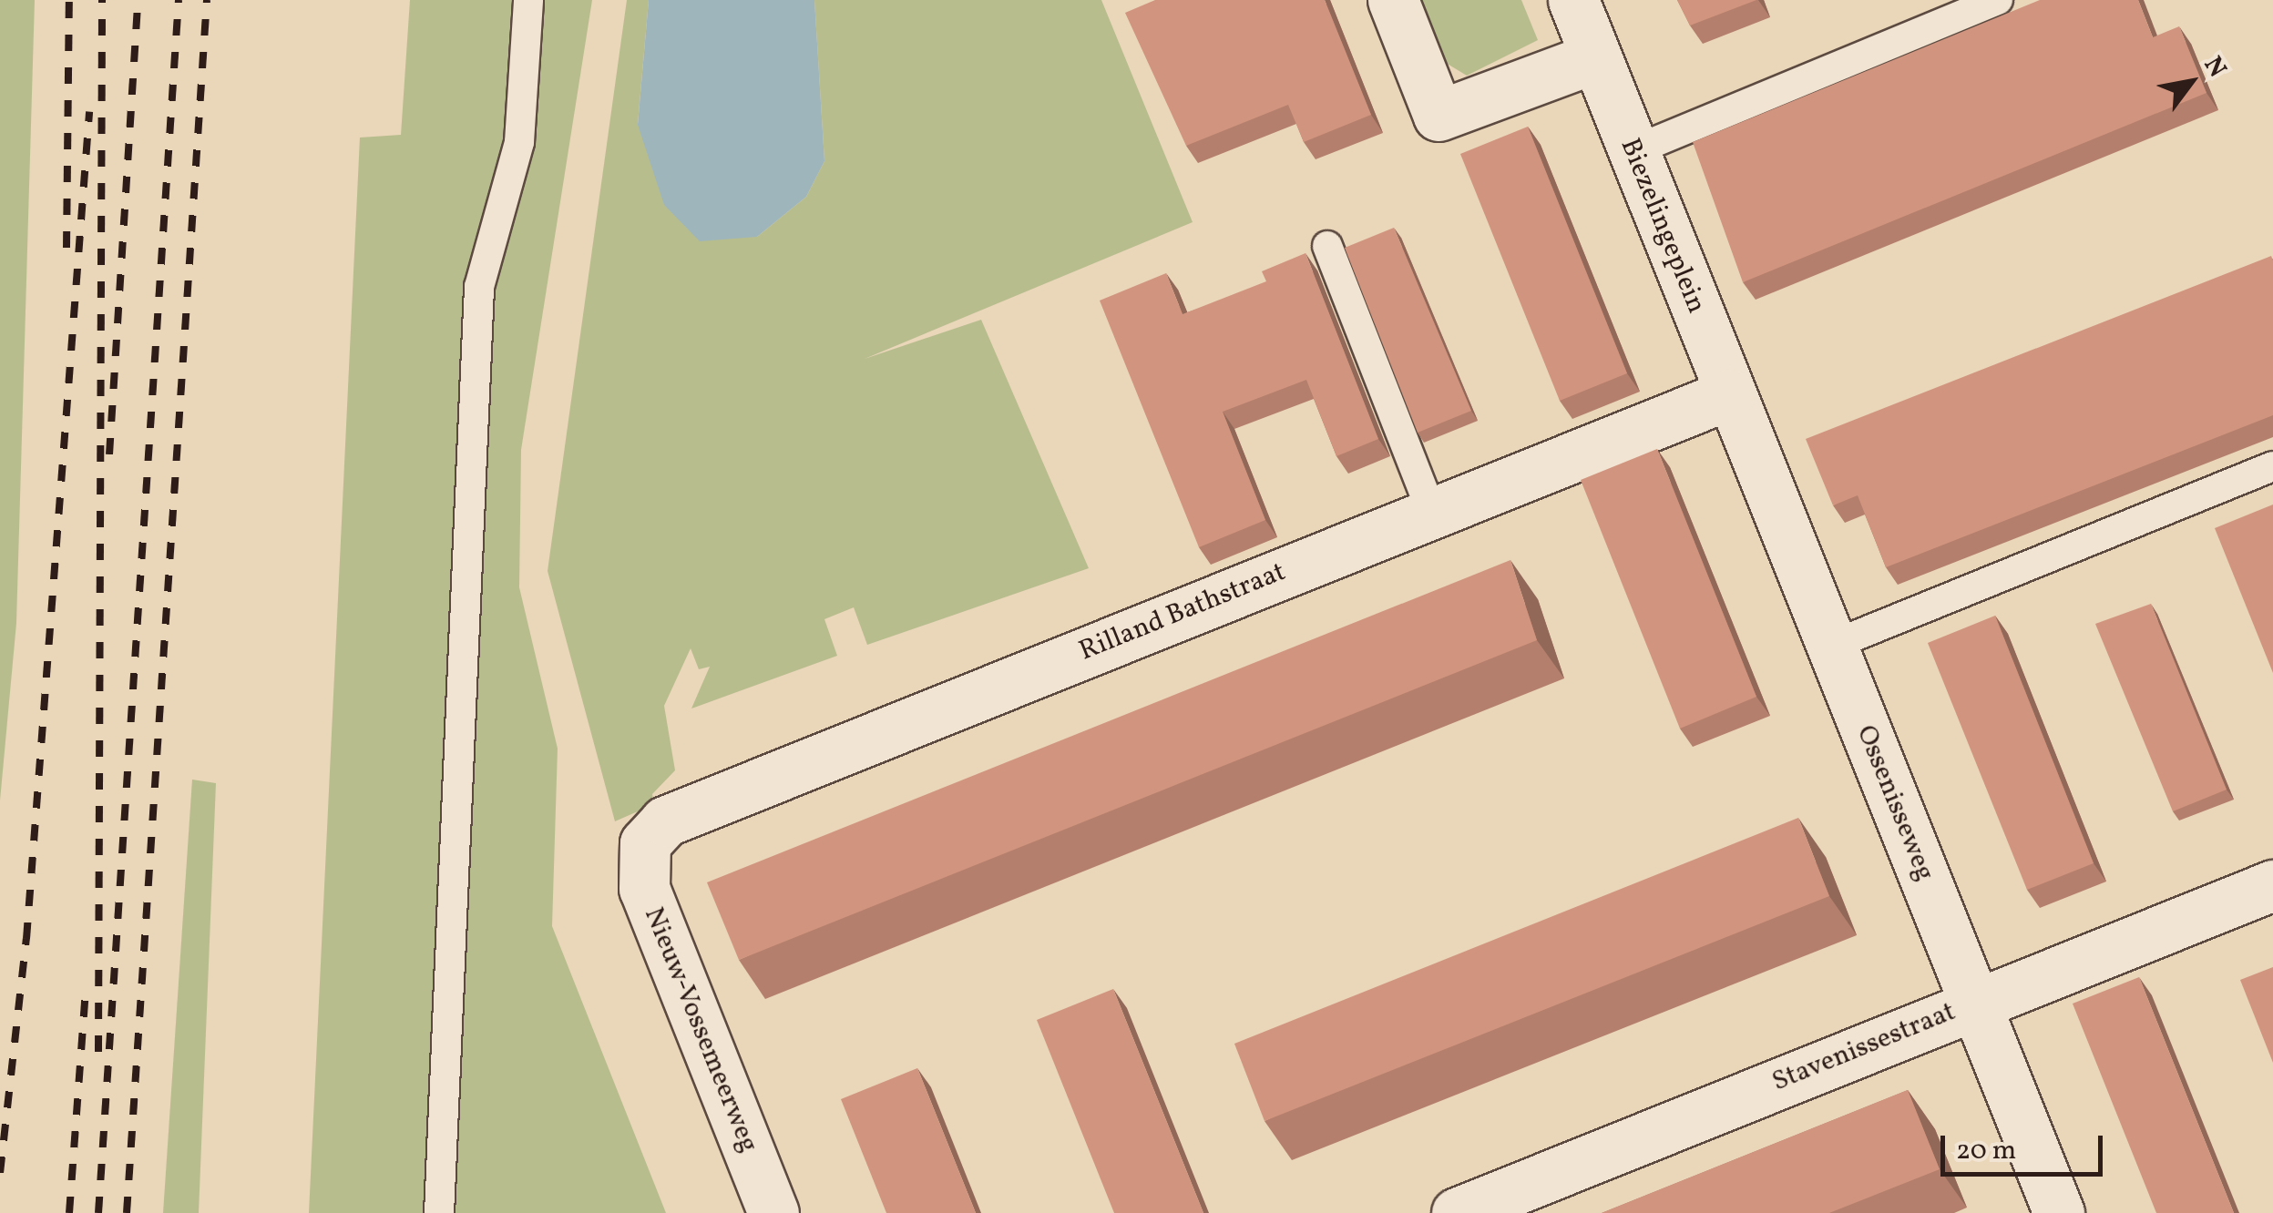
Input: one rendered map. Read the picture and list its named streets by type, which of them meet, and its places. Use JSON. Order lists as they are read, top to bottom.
{
  "streets": {
    "street": [
      "Biezelingeplein",
      "Rilland Bathstraat",
      "Ossenisseweg",
      "Nieuw-Vossemeerweg",
      "Stavenissestraat"
    ]
  },
  "crossings": [
    ["Biezelingeplein", "Rilland Bathstraat"],
    ["Biezelingeplein", "Ossenisseweg"],
    ["Rilland Bathstraat", "Ossenisseweg"],
    ["Rilland Bathstraat", "Nieuw-Vossemeerweg"],
    ["Ossenisseweg", "Stavenissestraat"]
  ],
  "scale_bar": "20 m",
  "north": "top right"
}
